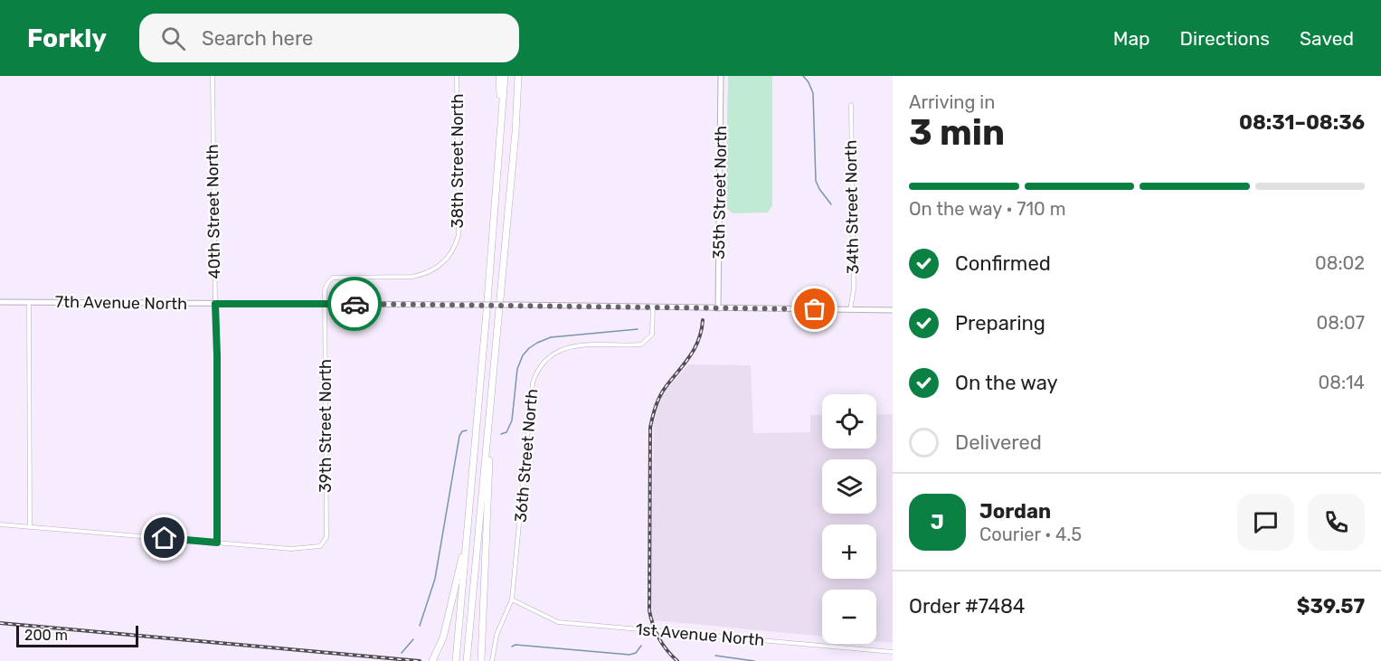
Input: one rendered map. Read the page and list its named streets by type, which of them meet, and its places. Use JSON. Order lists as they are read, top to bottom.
{
  "streets": {
    "street": [
      "38th Street North",
      "35th Street North",
      "34th Street North",
      "40th Street North",
      "7th Avenue North",
      "39th Street North",
      "36th Street North",
      "1st Avenue North"
    ]
  },
  "crossings": [
    ["38th Street North", "7th Avenue North"],
    ["38th Street North", "39th Street North"],
    ["35th Street North", "7th Avenue North"],
    ["34th Street North", "7th Avenue North"],
    ["40th Street North", "7th Avenue North"],
    ["40th Street North", "39th Street North"],
    ["7th Avenue North", "39th Street North"],
    ["7th Avenue North", "36th Street North"],
    ["36th Street North", "1st Avenue North"]
  ],
  "scale_bar": "200 m",
  "page": {
    "header": "Forkly",
    "search": "Search here",
    "nav": ["Map", "Directions", "Saved"],
    "heading": ["3 min", "Arriving in", "08:31–08:36"],
    "panel": [
      "Jordan",
      "Courier · 4.5",
      "Order #7484",
      "$39.57"
    ],
    "bar": "On the way · 710 m",
    "list": [
      ["Confirmed", "08:02"],
      ["Preparing", "08:07"],
      ["On the way", "08:14"],
      "Delivered"
    ],
    "map_buttons": ["+", "−"],
    "round": "J",
    "scale": "200 m"
  }
}
